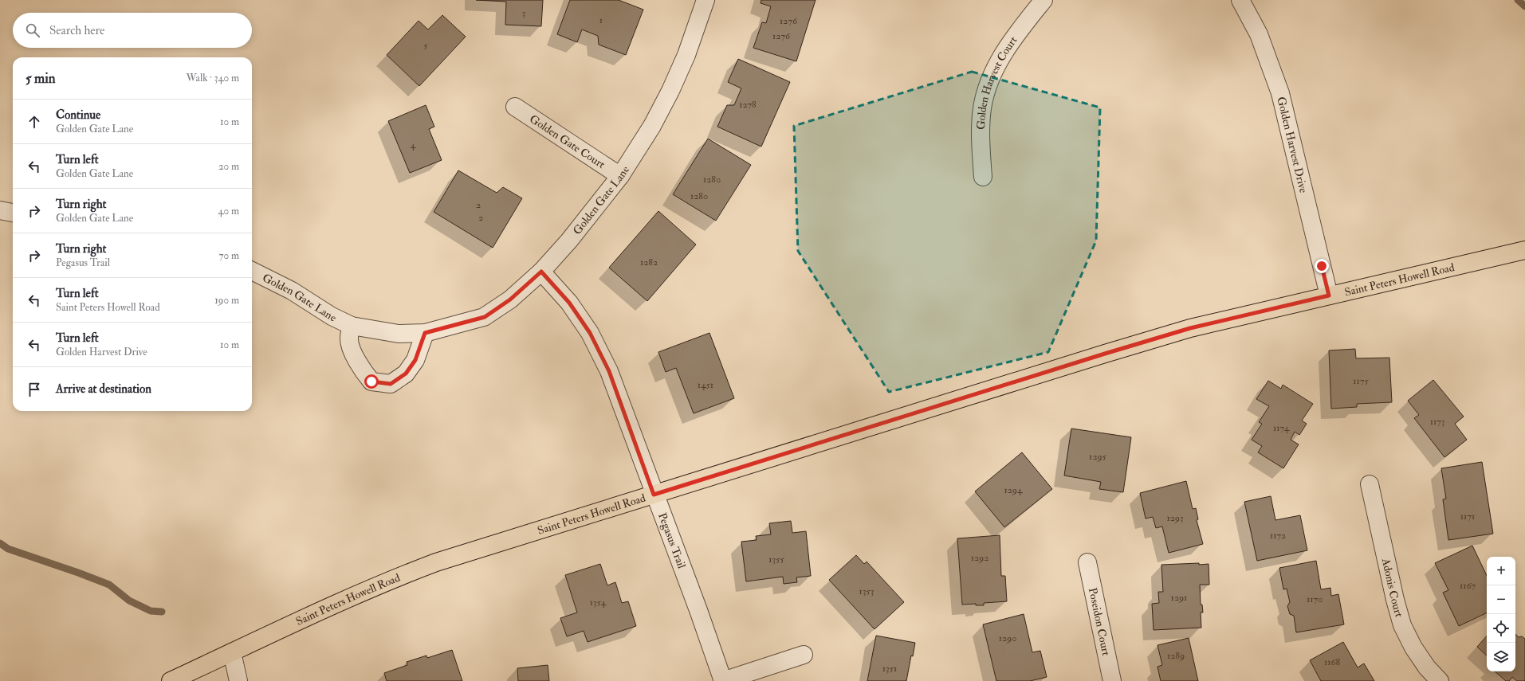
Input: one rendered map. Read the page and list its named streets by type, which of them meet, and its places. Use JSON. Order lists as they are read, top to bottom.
{
  "streets": {
    "main road": ["Saint Peters Howell Road"],
    "street": [
      "Golden Harvest Court",
      "Golden Gate Court",
      "Golden Harvest Drive",
      "Golden Gate Lane",
      "Pegasus Trail",
      "Adonis Court",
      "Poseidon Court"
    ]
  },
  "crossings": [
    ["Golden Gate Court", "Golden Gate Lane"],
    ["Golden Harvest Drive", "Saint Peters Howell Road"],
    ["Golden Gate Lane", "Pegasus Trail"],
    ["Saint Peters Howell Road", "Pegasus Trail"]
  ],
  "house_numbers": [
    "3",
    "1",
    "1276",
    "1276",
    "5",
    "1278",
    "4",
    "1280",
    "1280",
    "2",
    "2",
    "1282",
    "1175",
    "1451",
    "1173",
    "1174",
    "1295",
    "1294",
    "1171",
    "1293",
    "1172",
    "1292",
    "1355",
    "1167",
    "1353",
    "1291",
    "1170",
    "1354",
    "1290",
    "1289",
    "1168",
    "1351"
  ],
  "page": {
    "search": "Search here",
    "heading": ["5 min", "Walk · 340 m"],
    "list": [
      ["Continue", "Golden Gate Lane", "10 m"],
      ["Turn left", "Golden Gate Lane", "20 m"],
      ["Turn right", "Golden Gate Lane", "40 m"],
      ["Turn right", "Pegasus Trail", "70 m"],
      ["Turn left", "Saint Peters Howell Road", "190 m"],
      ["Turn left", "Golden Harvest Drive", "10 m"],
      "Arrive at destination"
    ],
    "map_buttons": ["+", "−"]
  }
}
